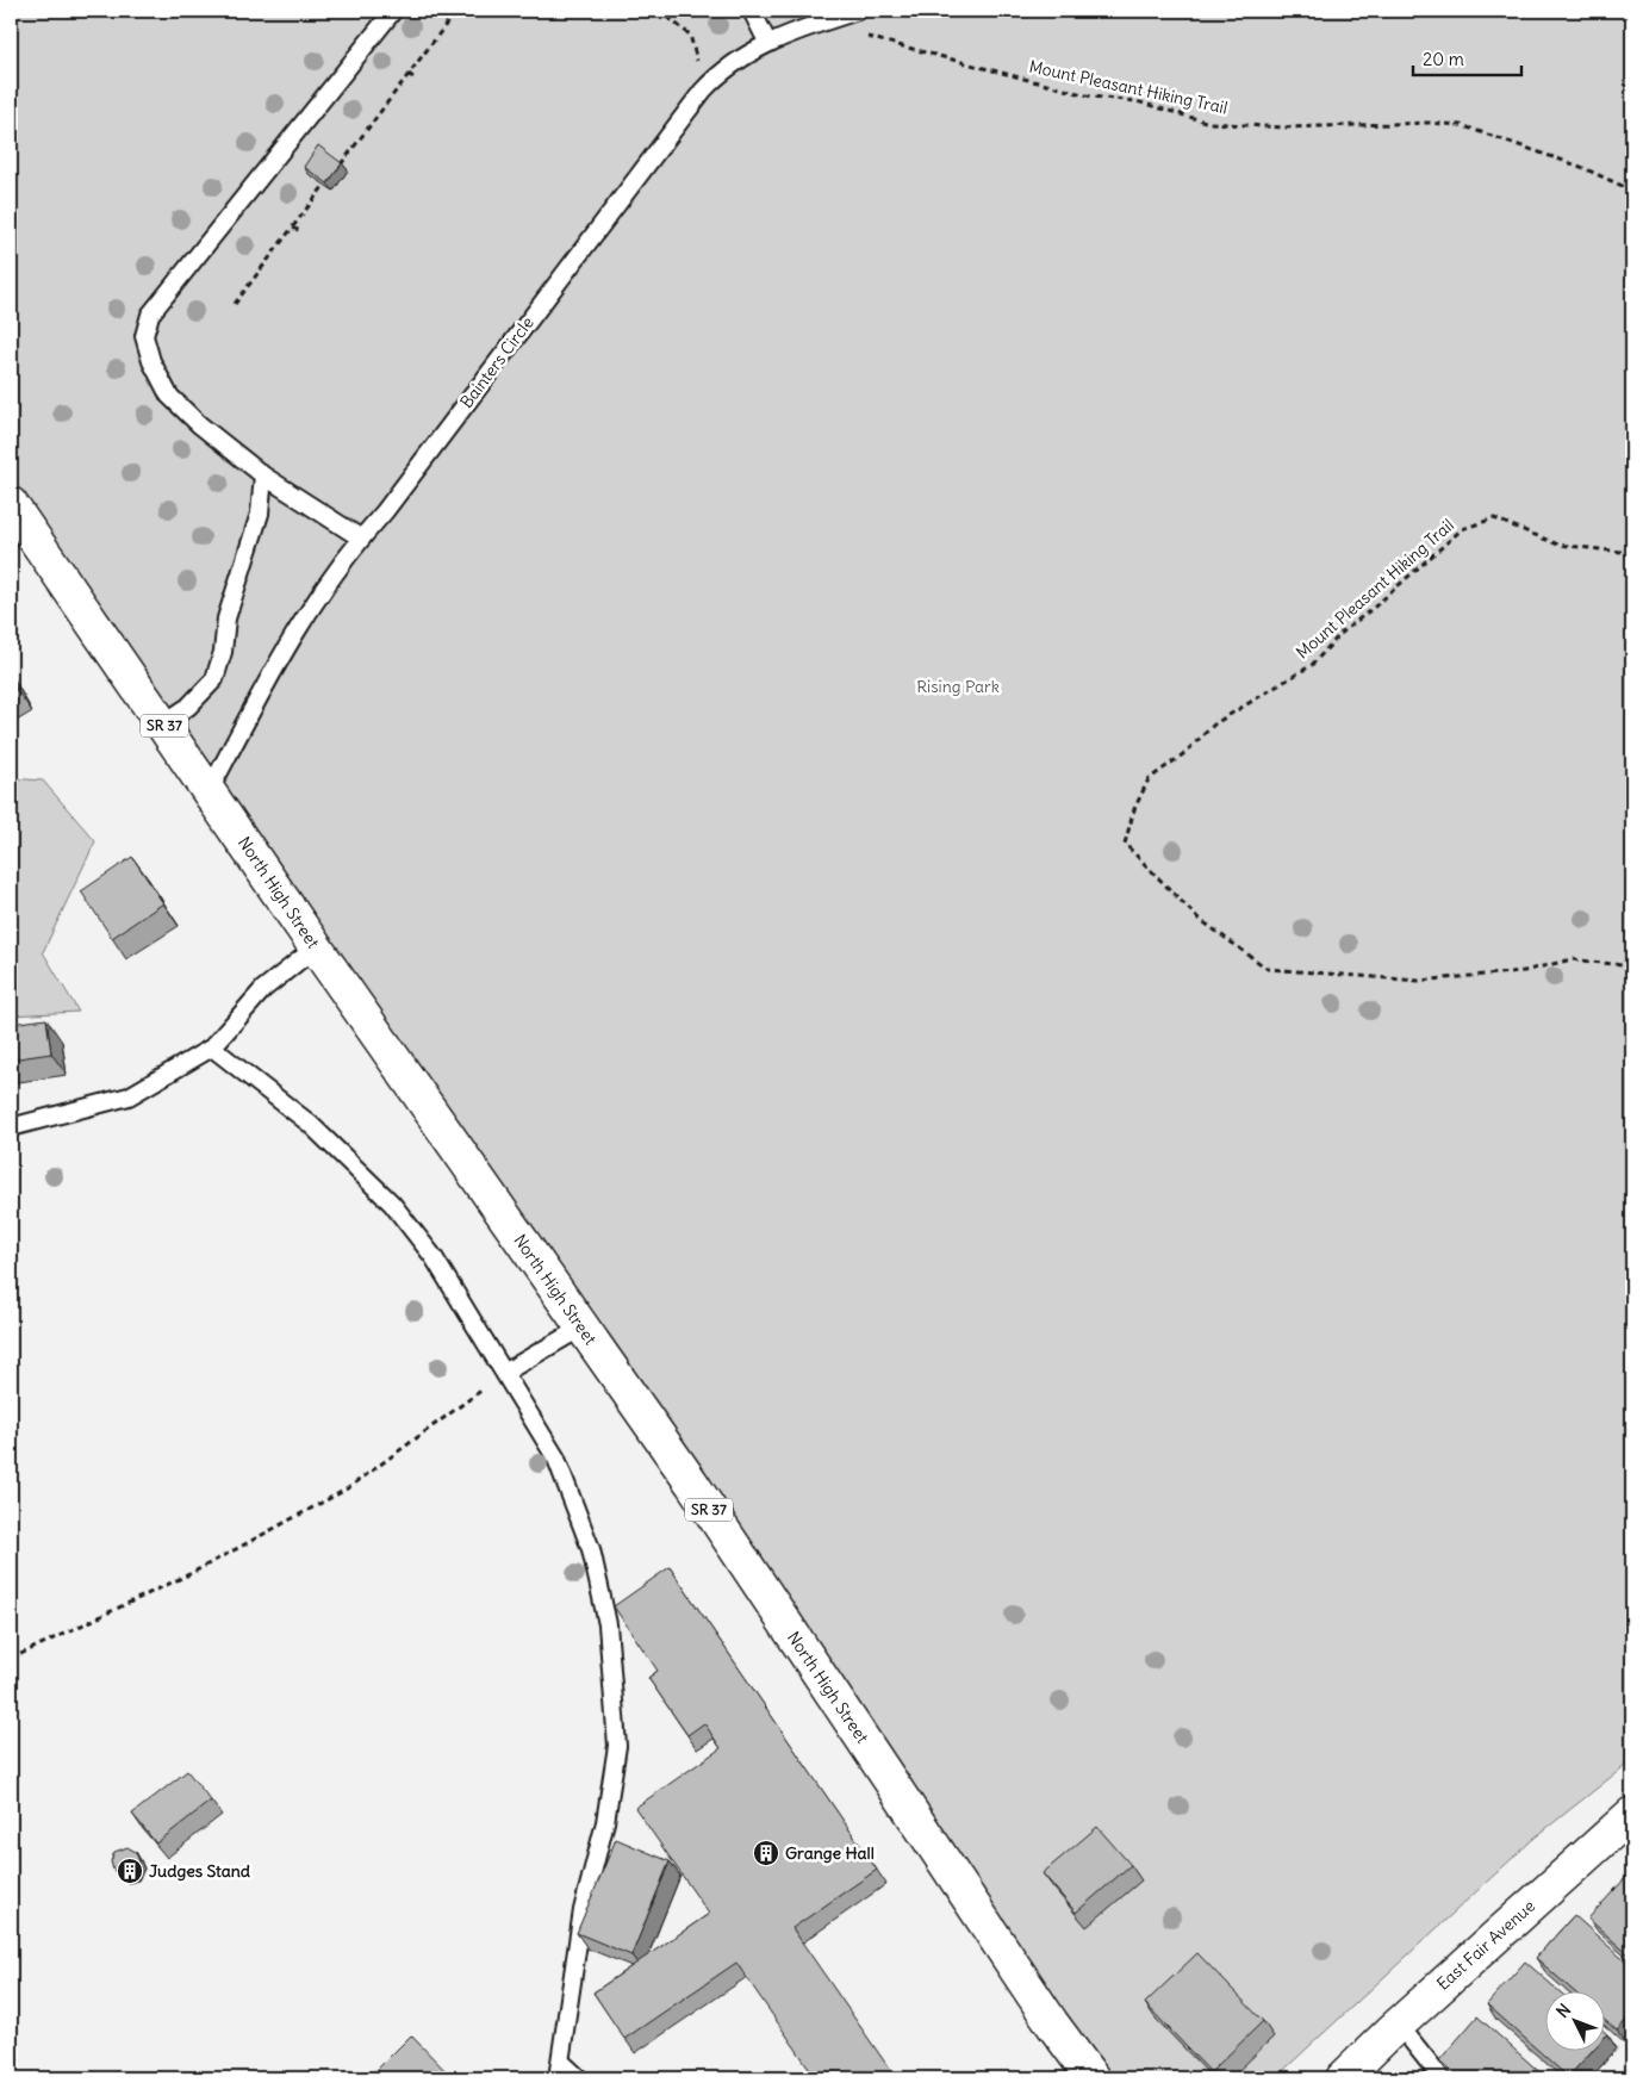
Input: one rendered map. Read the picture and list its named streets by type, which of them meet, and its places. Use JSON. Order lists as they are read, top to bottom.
{
  "streets": {
    "main road": ["SR 37", "North High Street", "East Fair Avenue"],
    "lane": ["Bainters Circle"],
    "path": ["Mount Pleasant Hiking Trail"]
  },
  "crossings": [
    ["Mount Pleasant Hiking Trail", "Bainters Circle"],
    ["Bainters Circle", "North High Street"]
  ],
  "parks": ["Rising Park"],
  "places": {
    "building": ["Grange Hall", "Judges Stand"]
  },
  "scale_bar": "20 m",
  "north": "top left"
}
